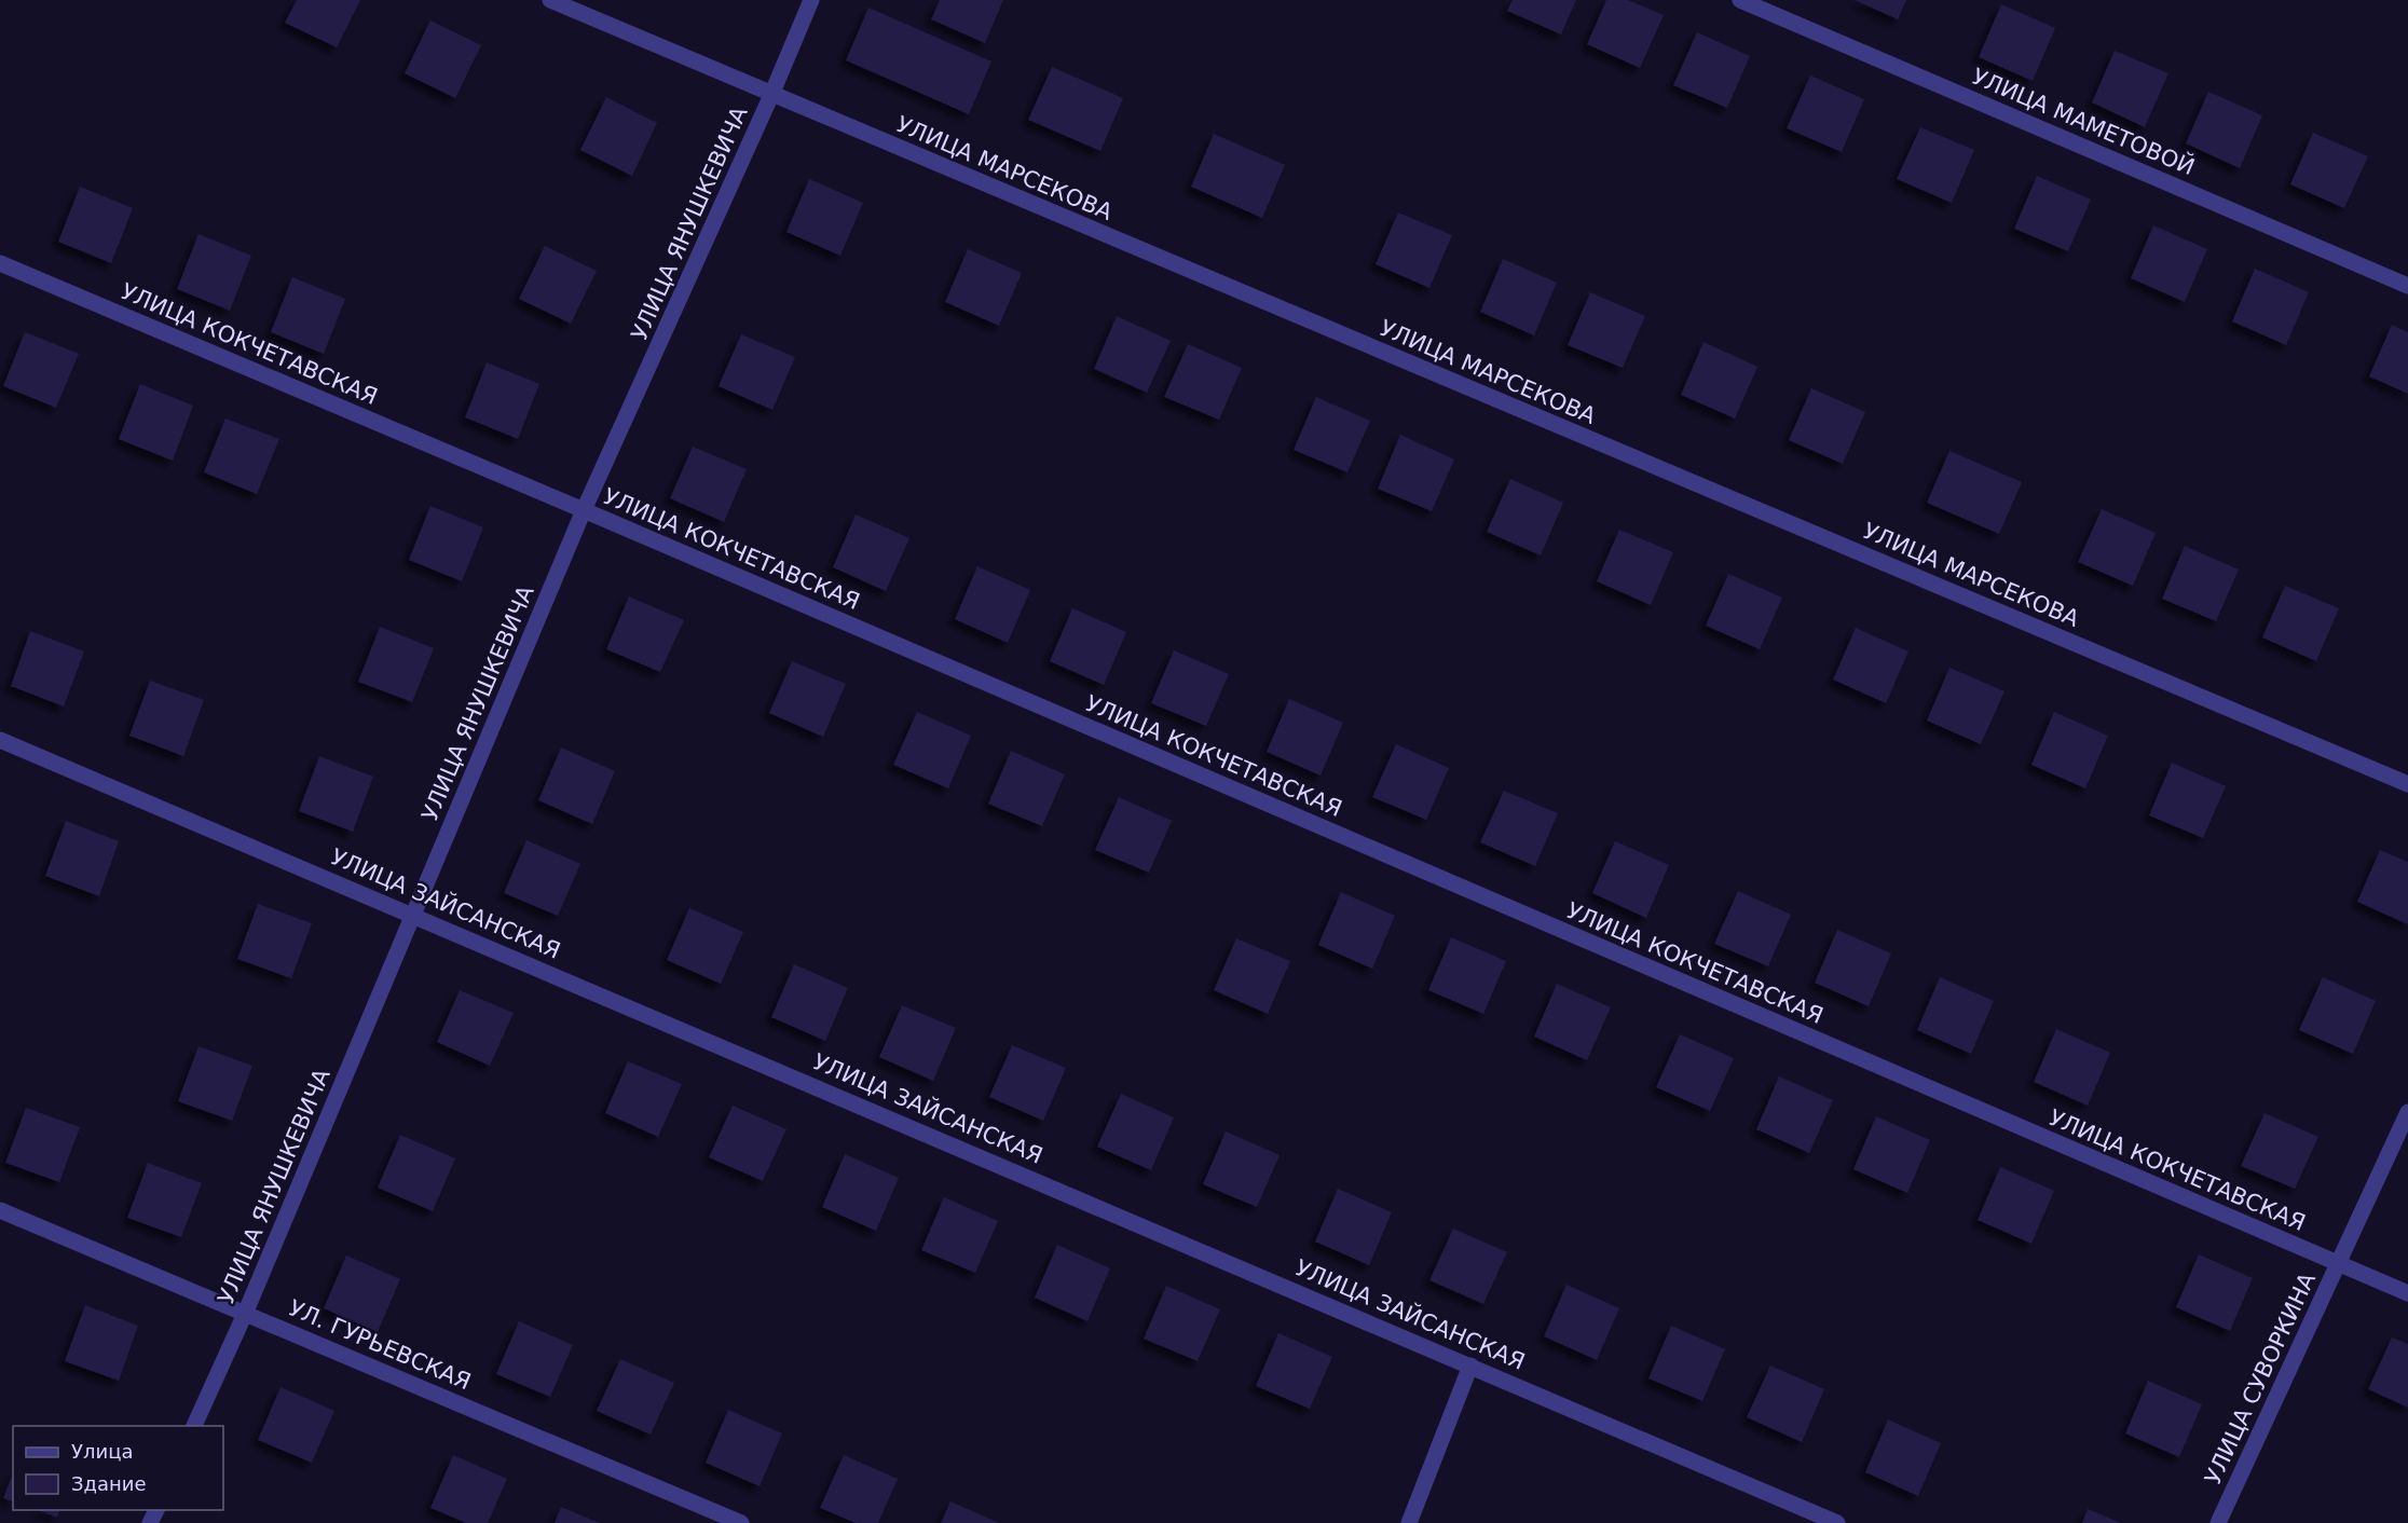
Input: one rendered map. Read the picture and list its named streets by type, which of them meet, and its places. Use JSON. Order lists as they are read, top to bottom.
{
  "streets": {
    "street": [
      "УЛИЦА МАМЕТОВОЙ",
      "УЛИЦА МАРСЕКОВА",
      "УЛИЦА ЯНУШКЕВИЧА",
      "УЛИЦА КОКЧЕТАВСКАЯ",
      "УЛИЦА ЗАЙСАНСКАЯ",
      "УЛ. ГУРЬЕВСКАЯ",
      "УЛИЦА СУВОРКИНА"
    ]
  },
  "crossings": [
    ["УЛИЦА МАРСЕКОВА", "УЛИЦА ЯНУШКЕВИЧА"],
    ["УЛИЦА ЯНУШКЕВИЧА", "УЛИЦА КОКЧЕТАВСКАЯ"],
    ["УЛИЦА ЯНУШКЕВИЧА", "УЛИЦА ЗАЙСАНСКАЯ"],
    ["УЛИЦА ЯНУШКЕВИЧА", "УЛ. ГУРЬЕВСКАЯ"],
    ["УЛИЦА КОКЧЕТАВСКАЯ", "УЛИЦА СУВОРКИНА"]
  ],
  "legend": ["Улица", "Здание"]
}
